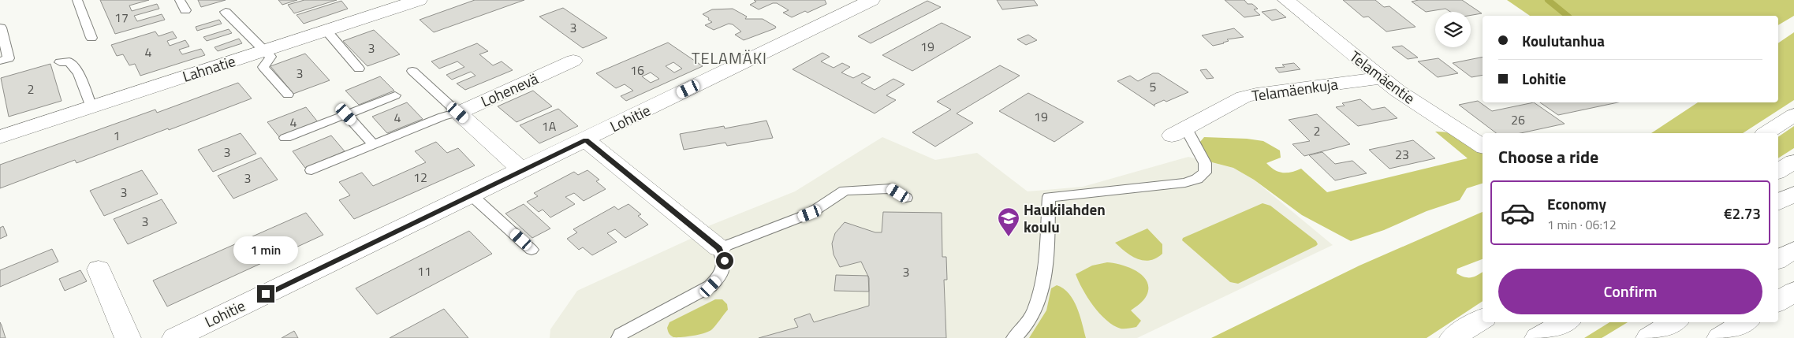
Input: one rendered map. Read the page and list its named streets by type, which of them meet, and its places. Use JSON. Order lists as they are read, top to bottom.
{
  "streets": {
    "main road": [
      "Lahnatie",
      "Telamäentie",
      "Lohenevä",
      "Telamäenkuja",
      "Lohitie"
    ]
  },
  "crossings": [
    ["Telamäentie", "Telamäenkuja"],
    ["Lohenevä", "Lohitie"]
  ],
  "districts": ["TELAMÄKI"],
  "places": {
    "school or university": ["Haukilahden koulu"]
  },
  "house_numbers": [
    "17",
    "3",
    "19",
    "3",
    "4",
    "16",
    "3",
    "5",
    "2",
    "19",
    "4",
    "26",
    "4",
    "1A",
    "2",
    "1",
    "3",
    "23",
    "12",
    "3",
    "3",
    "3",
    "11",
    "3"
  ],
  "page": {
    "banner": ["Koulutanhua", "Lohitie"],
    "heading": "Choose a ride",
    "list": [
      {
        "name": "Economy",
        "note": "1 min · 06:12",
        "value": "€2.73"
      }
    ],
    "bubble": "1 min",
    "buttons": "Confirm"
  }
}
